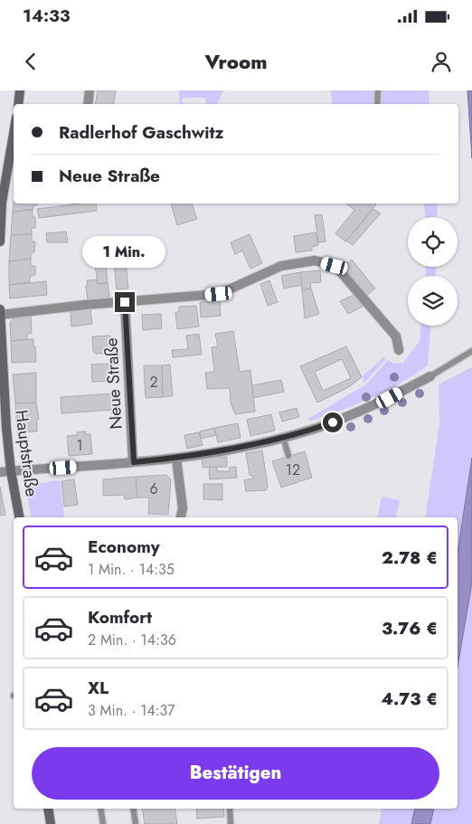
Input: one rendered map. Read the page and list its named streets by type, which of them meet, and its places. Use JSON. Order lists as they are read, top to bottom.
{
  "streets": {
    "main road": ["Hauptstraße"],
    "street": ["Neue Straße"]
  },
  "house_numbers": [
    "2",
    "1",
    "12",
    "6"
  ],
  "page": {
    "status": "14:33",
    "header": "Vroom",
    "banner": ["Radlerhof Gaschwitz", "Neue Straße"],
    "bubble": "1 Min.",
    "list": [
      {
        "name": "Economy",
        "note": "1 Min. · 14:35",
        "value": "2.78 €"
      },
      {
        "name": "Komfort",
        "note": "2 Min. · 14:36",
        "value": "3.76 €"
      },
      {
        "name": "XL",
        "note": "3 Min. · 14:37",
        "value": "4.73 €"
      }
    ],
    "buttons": "Bestätigen"
  }
}
